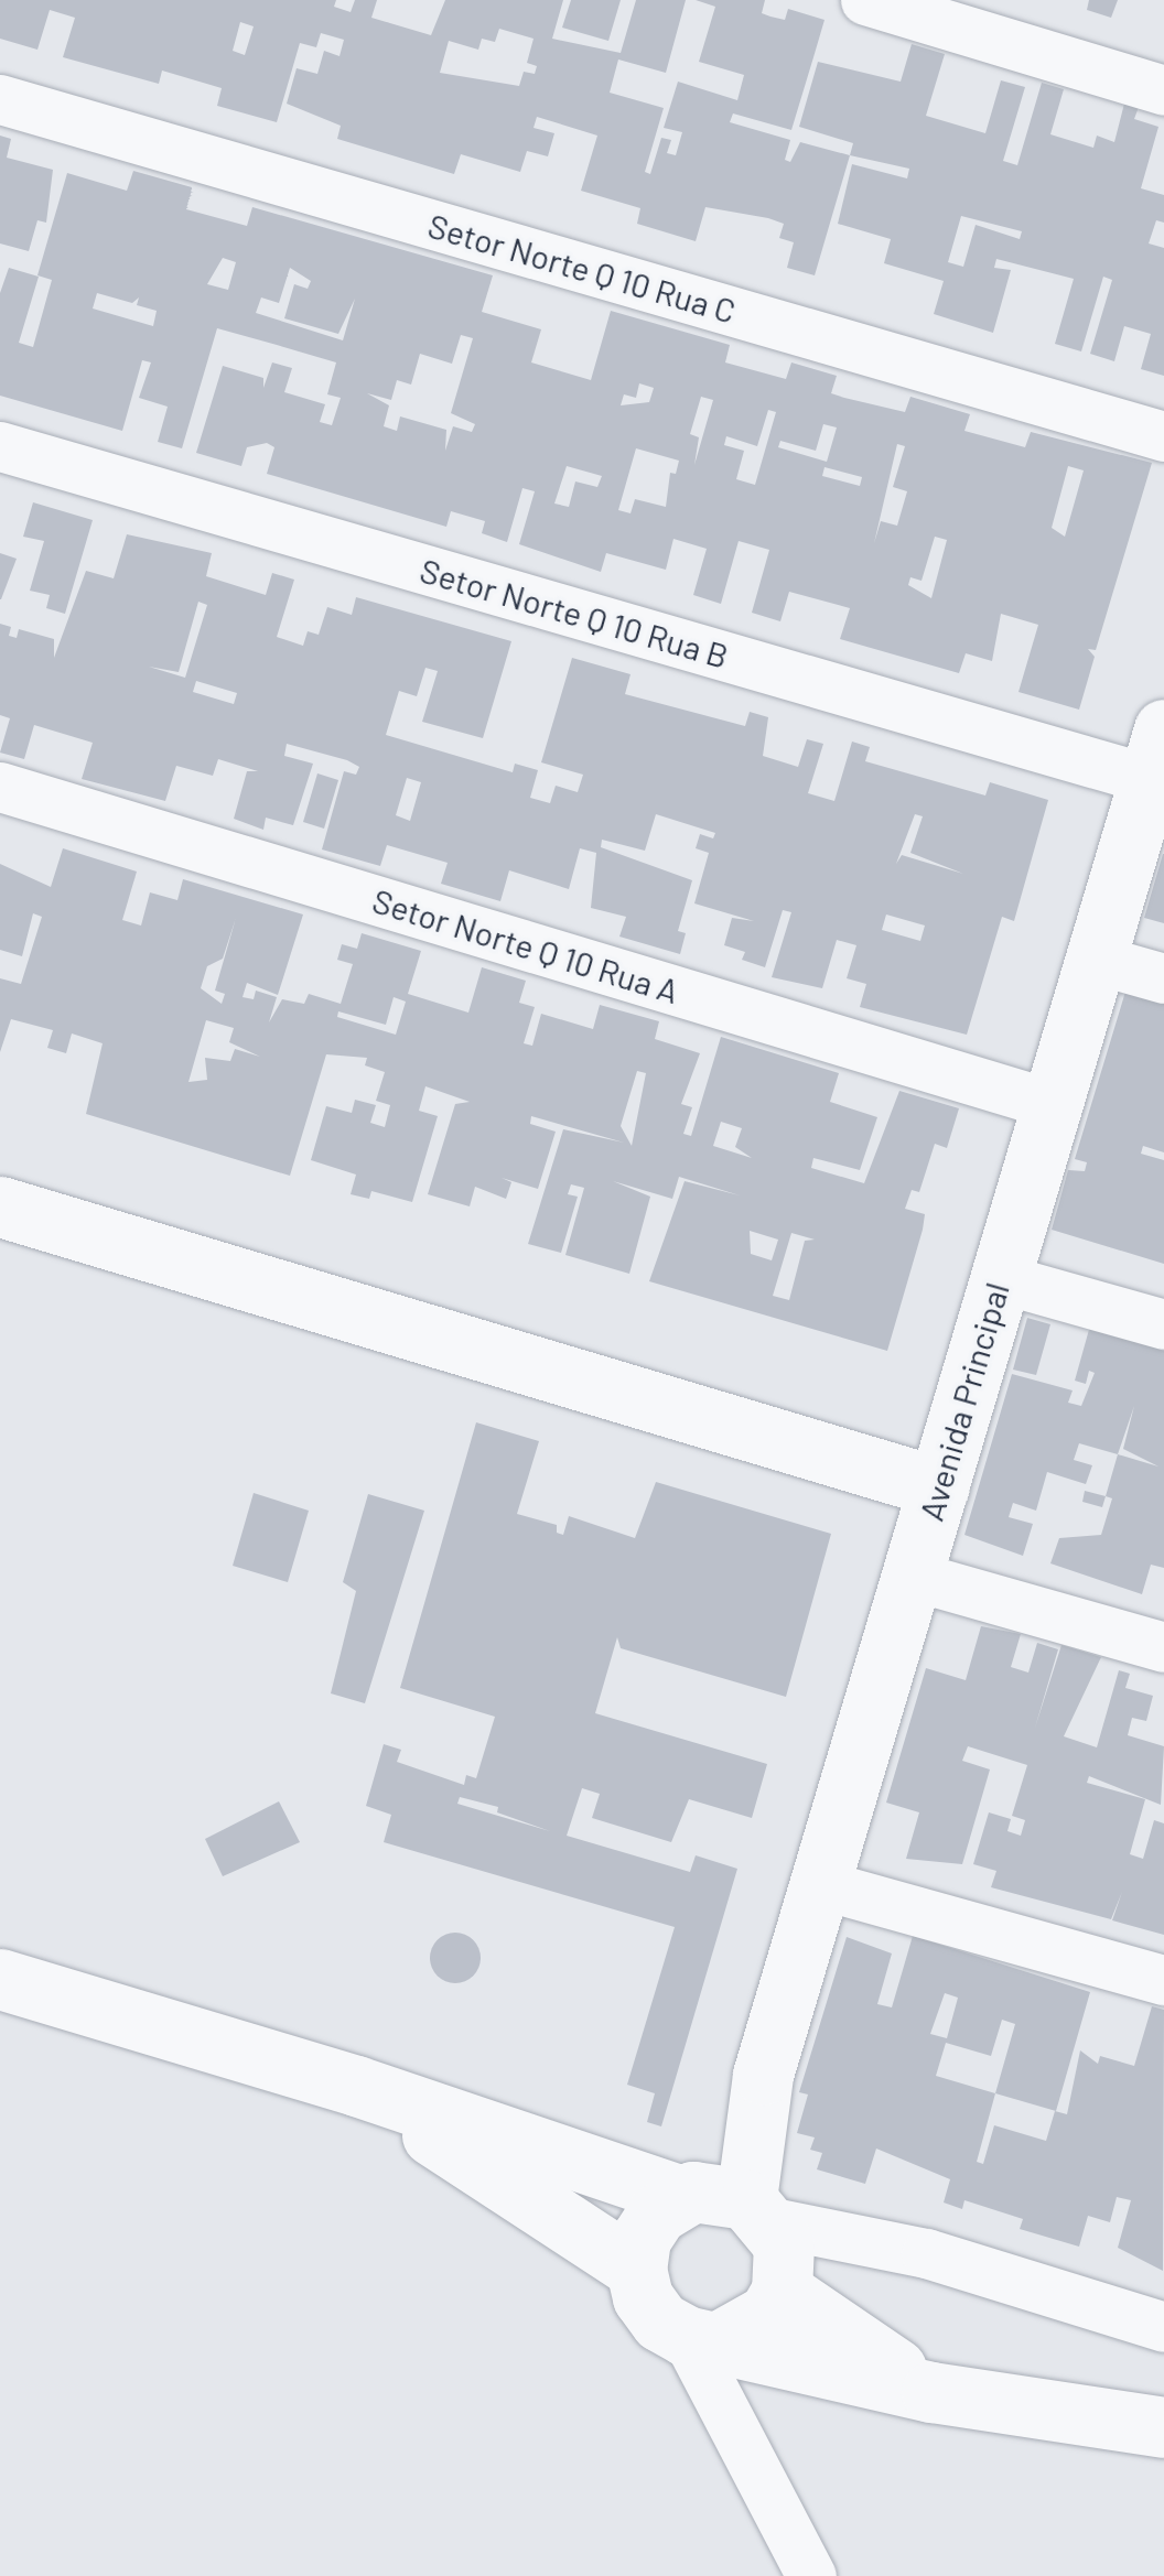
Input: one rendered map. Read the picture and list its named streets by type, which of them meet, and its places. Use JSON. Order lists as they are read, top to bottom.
{
  "streets": {
    "street": [
      "Setor Norte Q 10 Rua C",
      "Setor Norte Q 10 Rua B",
      "Setor Norte Q 10 Rua A",
      "Avenida Principal"
    ]
  },
  "crossings": [
    ["Setor Norte Q 10 Rua B", "Avenida Principal"],
    ["Setor Norte Q 10 Rua A", "Avenida Principal"]
  ]
}
